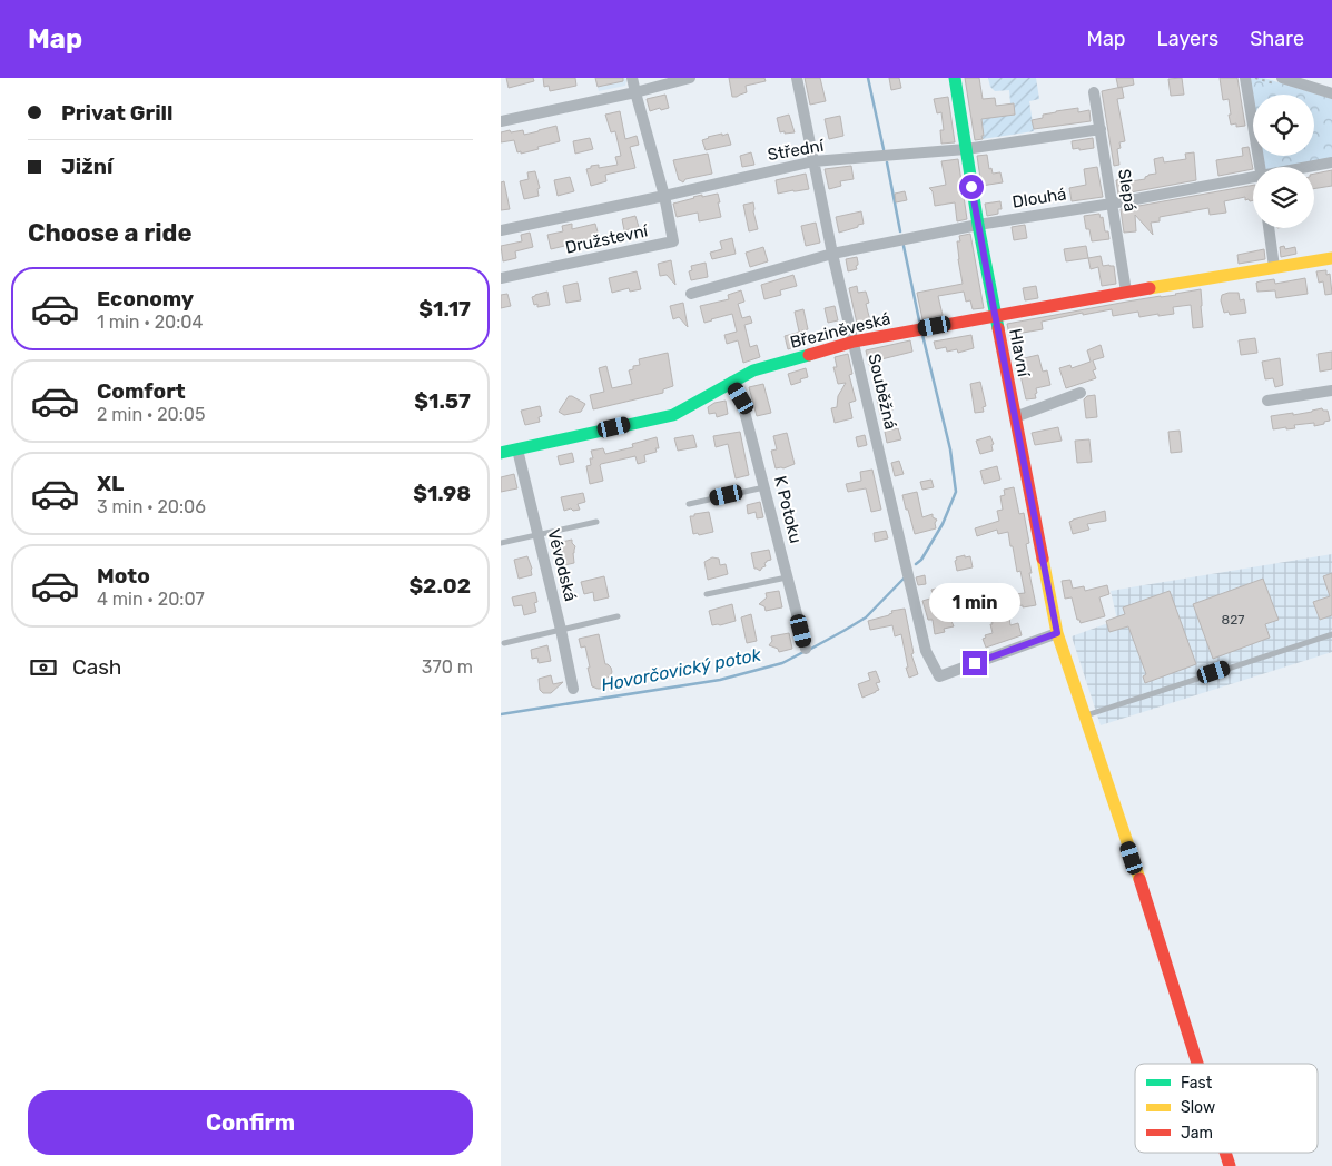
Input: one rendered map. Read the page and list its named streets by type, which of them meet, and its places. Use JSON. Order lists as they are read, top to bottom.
{
  "streets": {
    "street": [
      "Střední",
      "Slepá",
      "Dlouhá",
      "Družstevní",
      "Březiněveská",
      "Hlavní",
      "Souběžná",
      "K Potoku",
      "Vévodská"
    ]
  },
  "crossings": [
    ["Střední", "Slepá"],
    ["Střední", "Družstevní"],
    ["Střední", "Hlavní"],
    ["Střední", "Souběžná"],
    ["Slepá", "Dlouhá"],
    ["Slepá", "Březiněveská"],
    ["Dlouhá", "Hlavní"],
    ["Dlouhá", "Souběžná"],
    ["Březiněveská", "Hlavní"],
    ["Březiněveská", "Souběžná"],
    ["Březiněveská", "K Potoku"],
    ["Březiněveská", "Vévodská"],
    ["Hlavní", "Souběžná"]
  ],
  "water": ["Hovorčovický potok"],
  "house_numbers": ["827"],
  "legend": ["Fast", "Slow", "Jam"],
  "page": {
    "header": "Map",
    "nav": ["Map", "Layers", "Share"],
    "banner": ["Privat Grill", "Jižní"],
    "heading": "Choose a ride",
    "list": [
      {
        "name": "Economy",
        "note": "1 min · 20:04",
        "value": "$1.17"
      },
      {
        "name": "Comfort",
        "note": "2 min · 20:05",
        "value": "$1.57"
      },
      {
        "name": "XL",
        "note": "3 min · 20:06",
        "value": "$1.98"
      },
      {
        "name": "Moto",
        "note": "4 min · 20:07",
        "value": "$2.02"
      }
    ],
    "bubble": "1 min",
    "pay": ["Cash", "370 m"],
    "buttons": "Confirm"
  }
}
